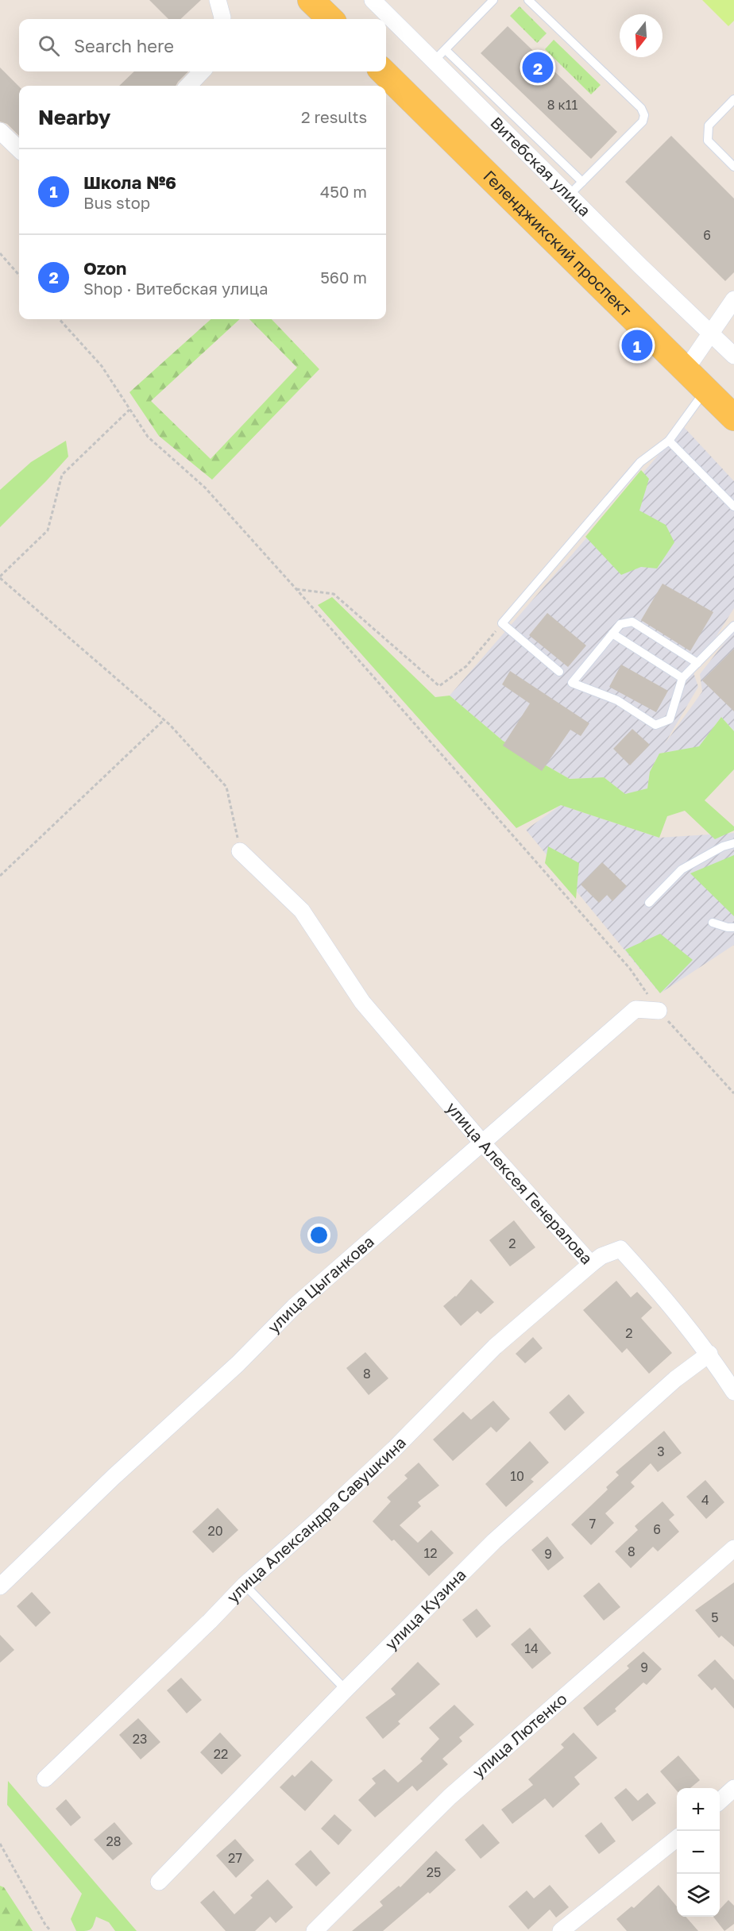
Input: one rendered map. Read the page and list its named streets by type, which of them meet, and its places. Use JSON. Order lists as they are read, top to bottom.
{
  "streets": {
    "main road": ["Геленджикский проспект"],
    "street": [
      "Витебская улица",
      "улица Алексея Генералова",
      "улица Цыганкова",
      "улица Александра Савушкина",
      "улица Кузина",
      "улица Лютенко"
    ]
  },
  "crossings": [
    ["улица Алексея Генералова", "улица Цыганкова"],
    ["улица Алексея Генералова", "улица Александра Савушкина"],
    ["улица Алексея Генералова", "улица Кузина"]
  ],
  "house_numbers": [
    "8 к11",
    "6",
    "2",
    "2",
    "8",
    "3",
    "10",
    "4",
    "7",
    "6",
    "20",
    "8",
    "12",
    "9",
    "5",
    "14",
    "9",
    "23",
    "22",
    "28",
    "27",
    "25"
  ],
  "north": "bottom",
  "page": {
    "search": "Search here",
    "pins": ["2", "1"],
    "heading": ["Nearby", "2 results"],
    "list": [
      {
        "mark": "1",
        "name": "Школа №6",
        "note": "Bus stop",
        "value": "450 m"
      },
      {
        "mark": "2",
        "name": "Ozon",
        "note": "Shop · Витебская улица",
        "value": "560 m"
      }
    ],
    "map_buttons": ["+", "−"]
  }
}
